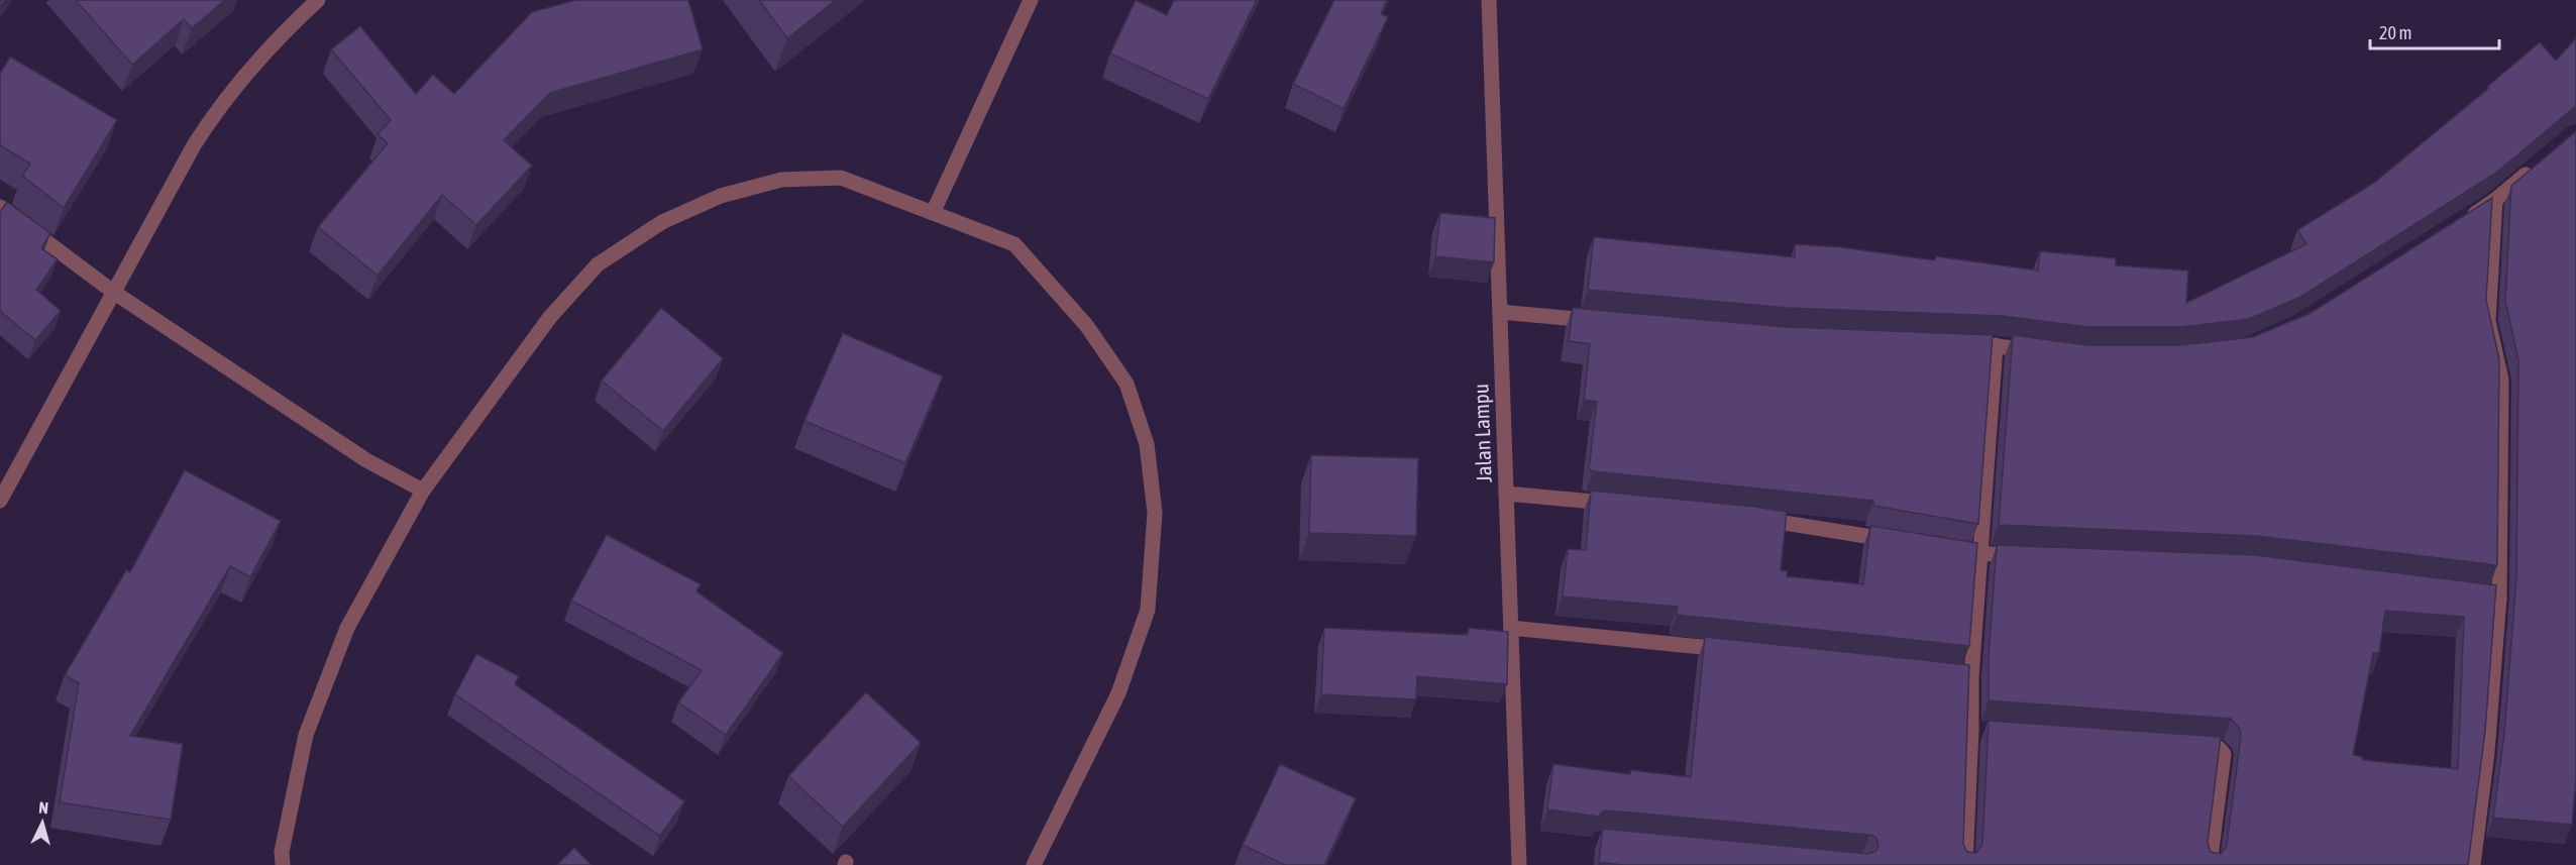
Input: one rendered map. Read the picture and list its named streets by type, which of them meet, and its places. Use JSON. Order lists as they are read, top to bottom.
{
  "streets": {
    "street": ["Jalan Lampu"]
  },
  "scale_bar": "20 m",
  "north": "top"
}
